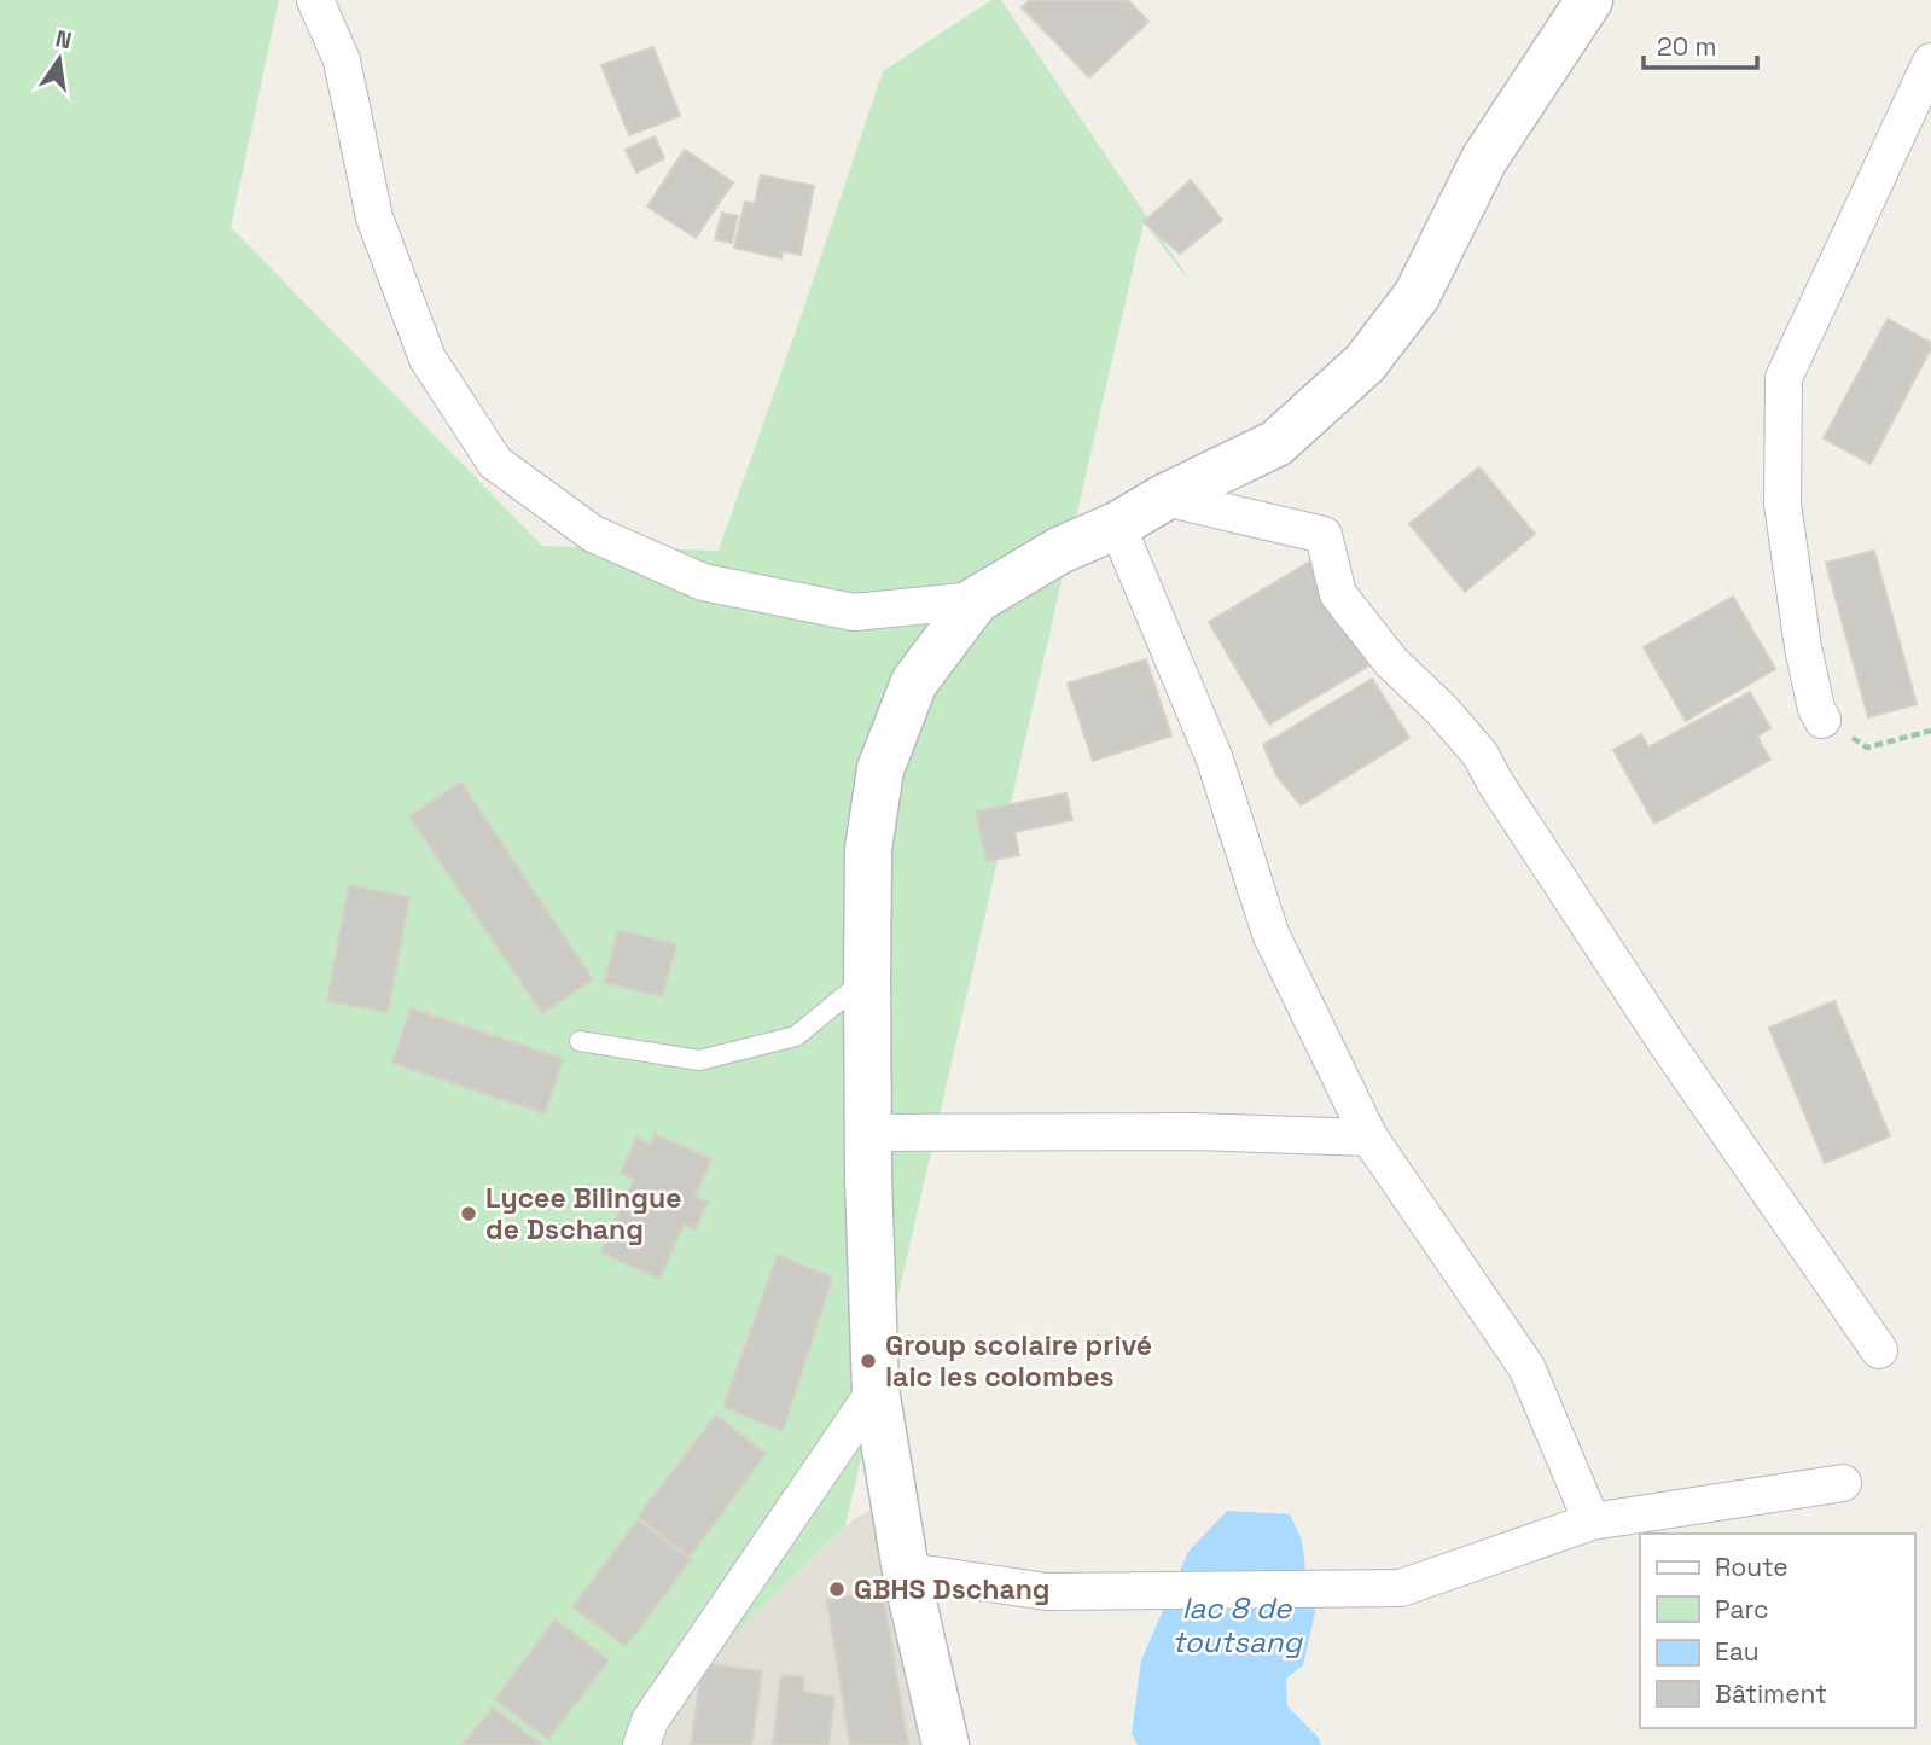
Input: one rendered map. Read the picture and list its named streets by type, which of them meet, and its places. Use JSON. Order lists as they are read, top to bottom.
{
  "water": ["lac 8 de toutsang"],
  "places": ["Lycee Bilingue de Dschang", "Group scolaire privé laic les colombes", "GBHS Dschang"],
  "legend": [
    "Route",
    "Parc",
    "Eau",
    "Bâtiment"
  ],
  "scale_bar": "20 m",
  "north": "top"
}
